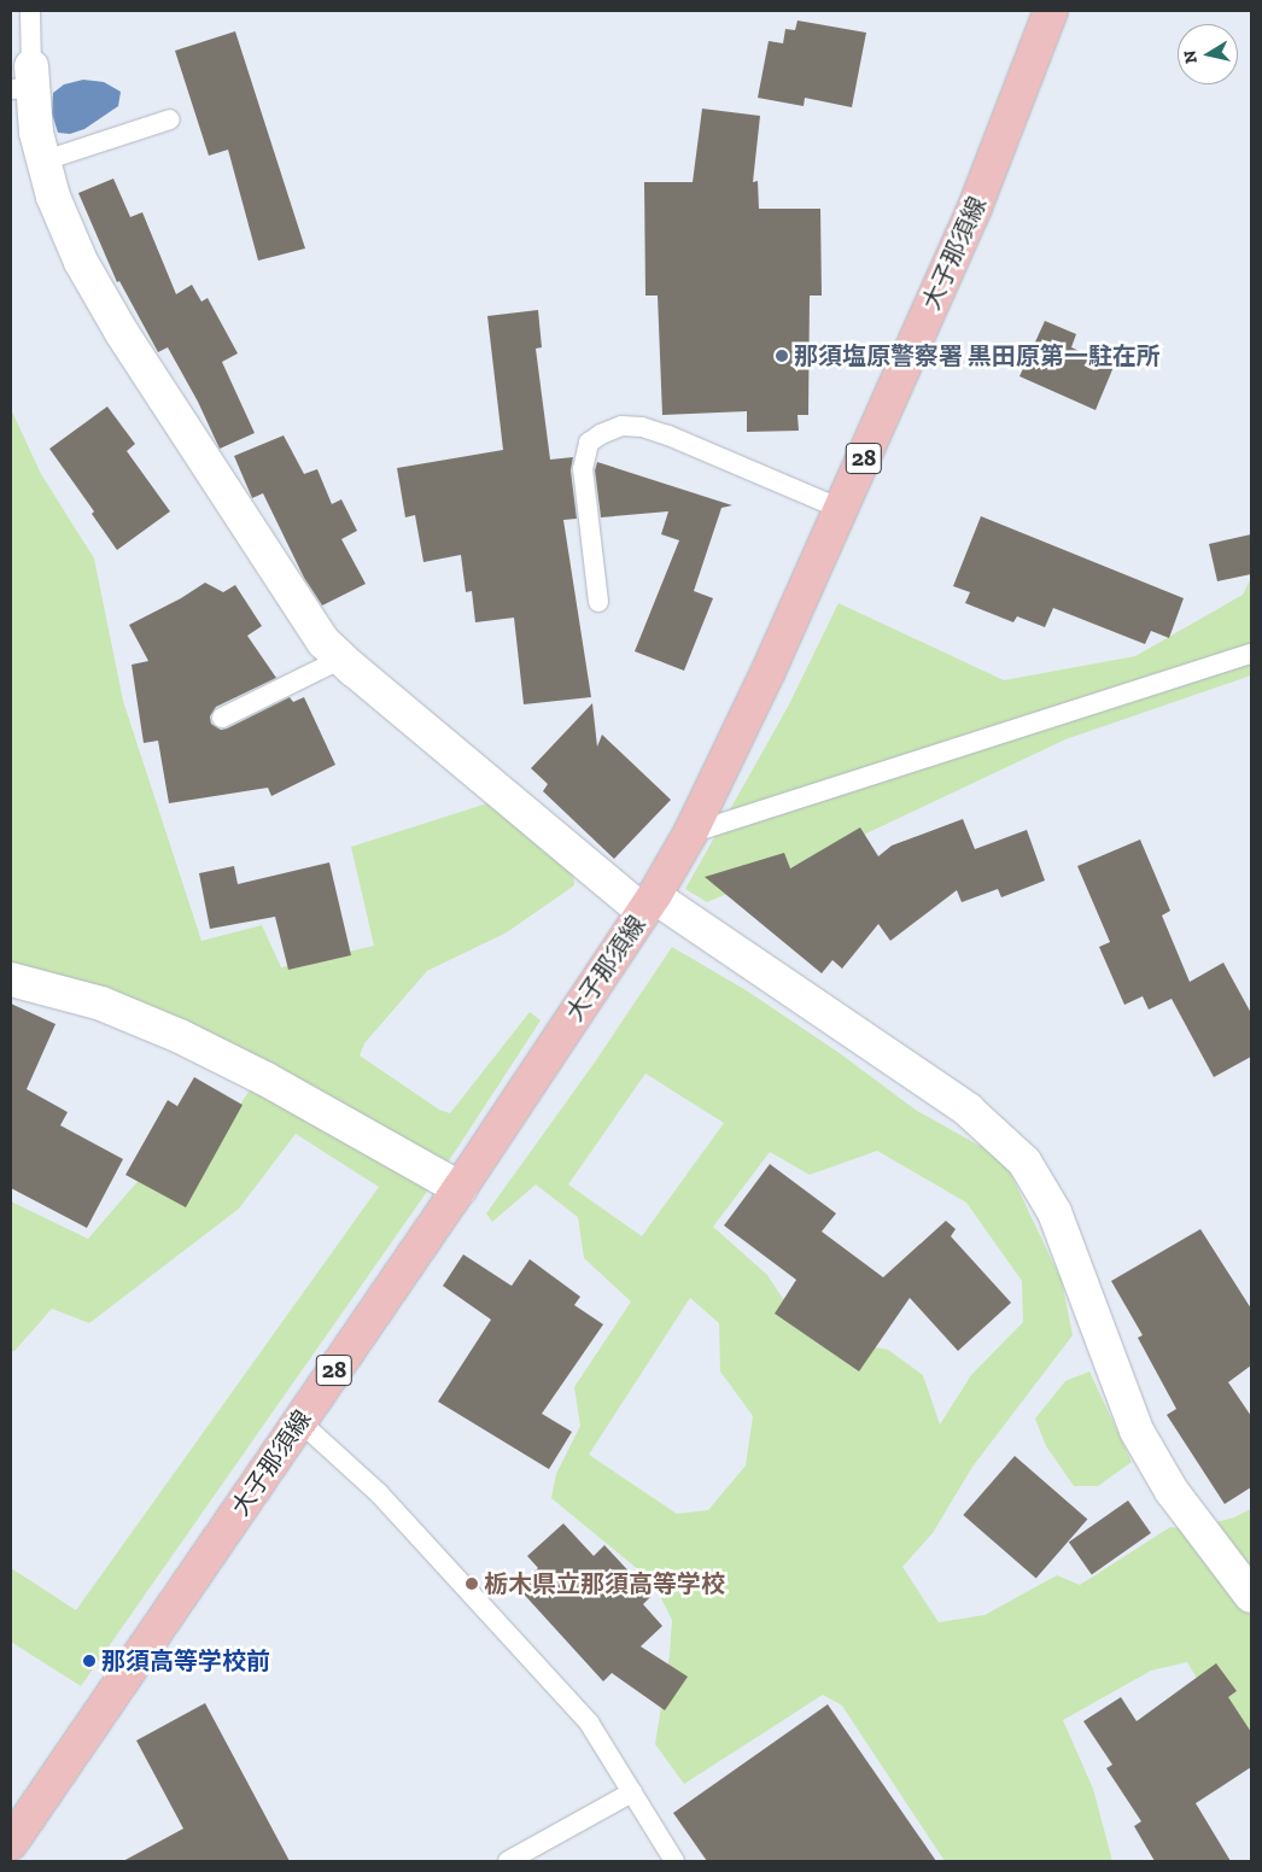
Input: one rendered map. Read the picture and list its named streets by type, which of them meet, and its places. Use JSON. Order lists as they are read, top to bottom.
{
  "streets": {
    "main road": ["大子那須線", "28"]
  },
  "places": ["那須塩原警察署 黒田原第一駐在所", "栃木県立那須高等学校", "那須高等学校前"],
  "north": "left"
}
